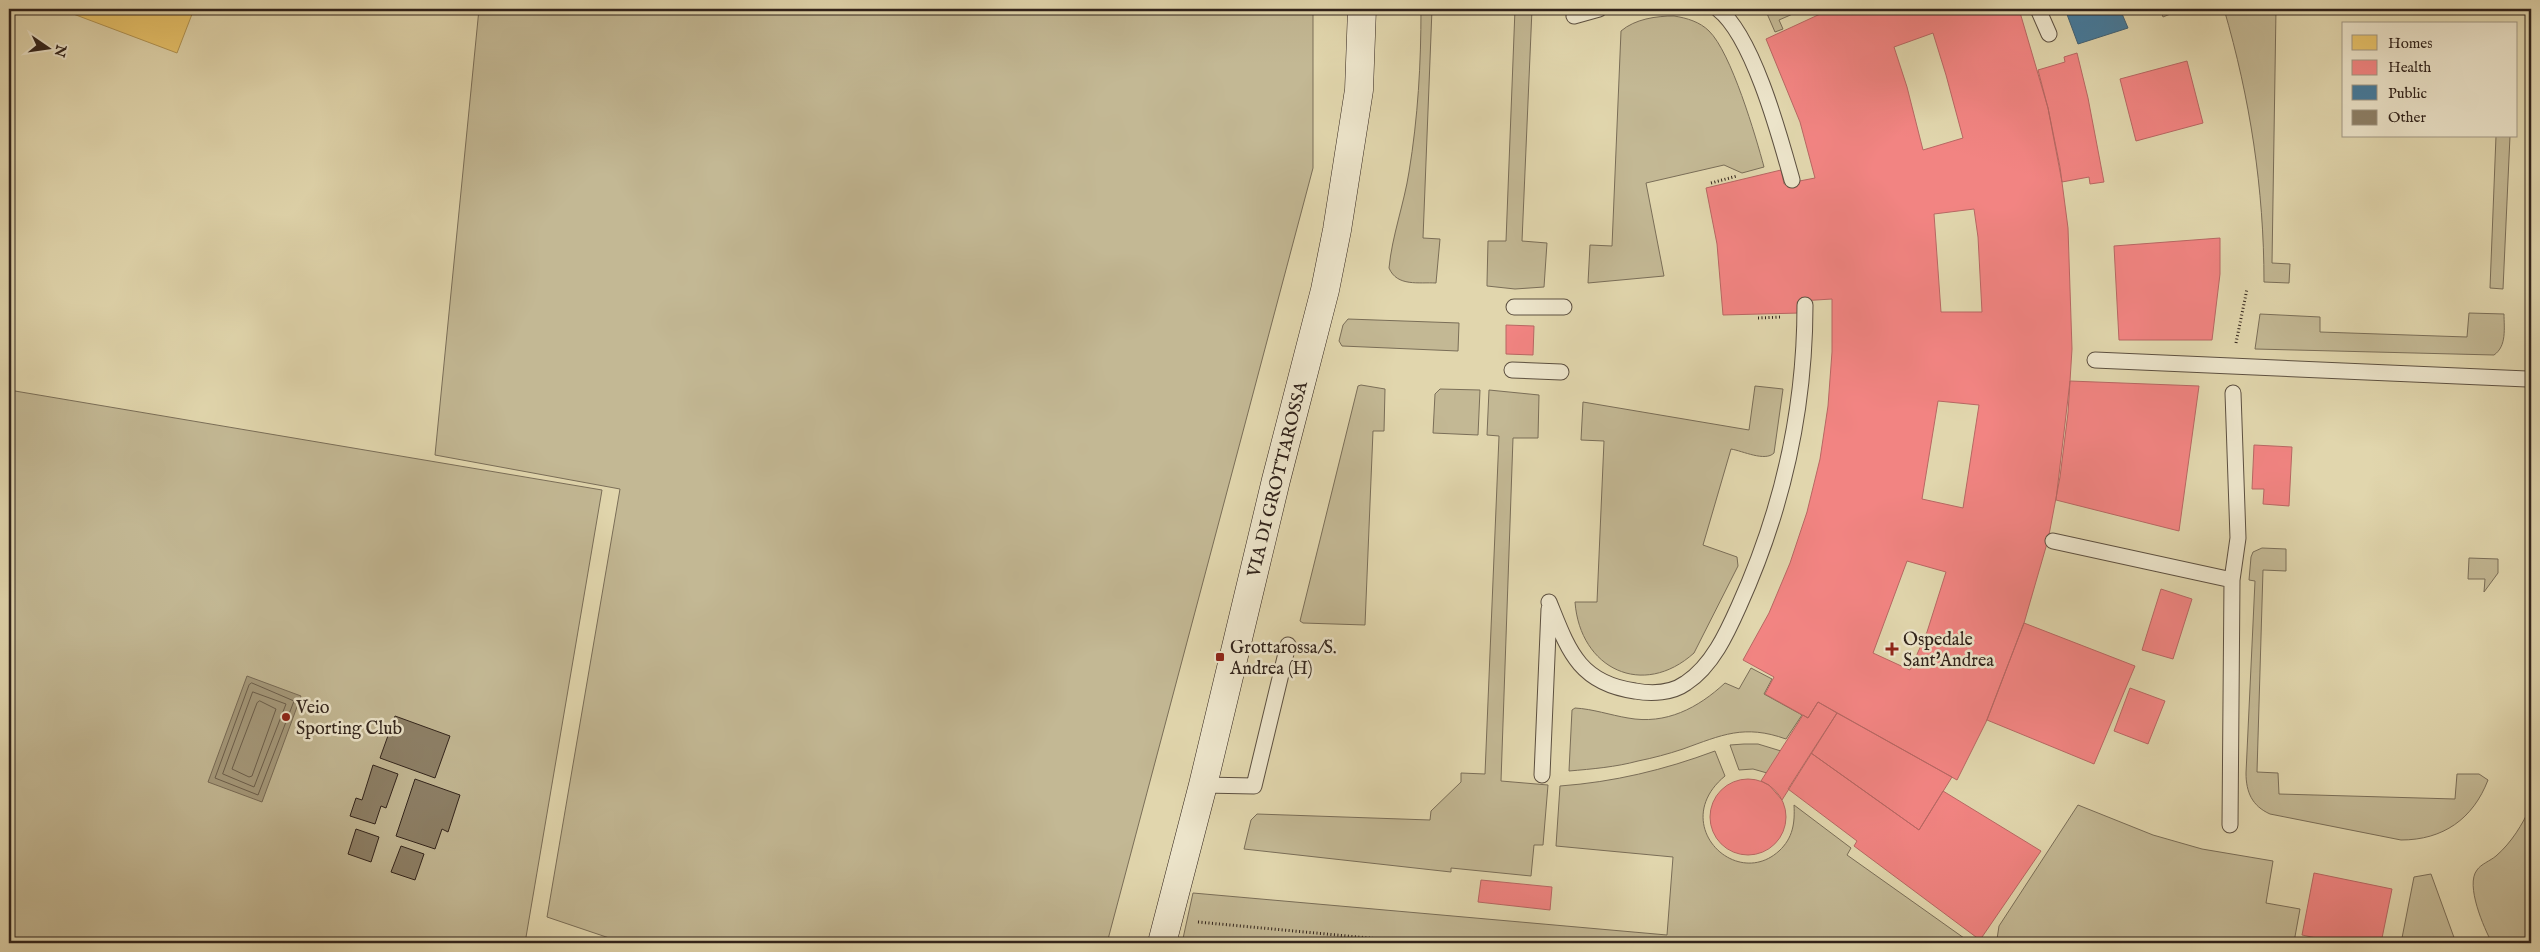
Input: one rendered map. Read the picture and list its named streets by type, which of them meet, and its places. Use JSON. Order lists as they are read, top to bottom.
{
  "streets": {
    "street": ["VIA DI GROTTAROSSA"]
  },
  "places": {
    "health": ["Ospedale Sant'Andrea"],
    "transit": ["Grottarossa/S. Andrea (H)"],
    "other": ["Veio Sporting Club"]
  },
  "legend": [
    "Homes",
    "Health",
    "Public",
    "Other"
  ],
  "north": "right"
}
